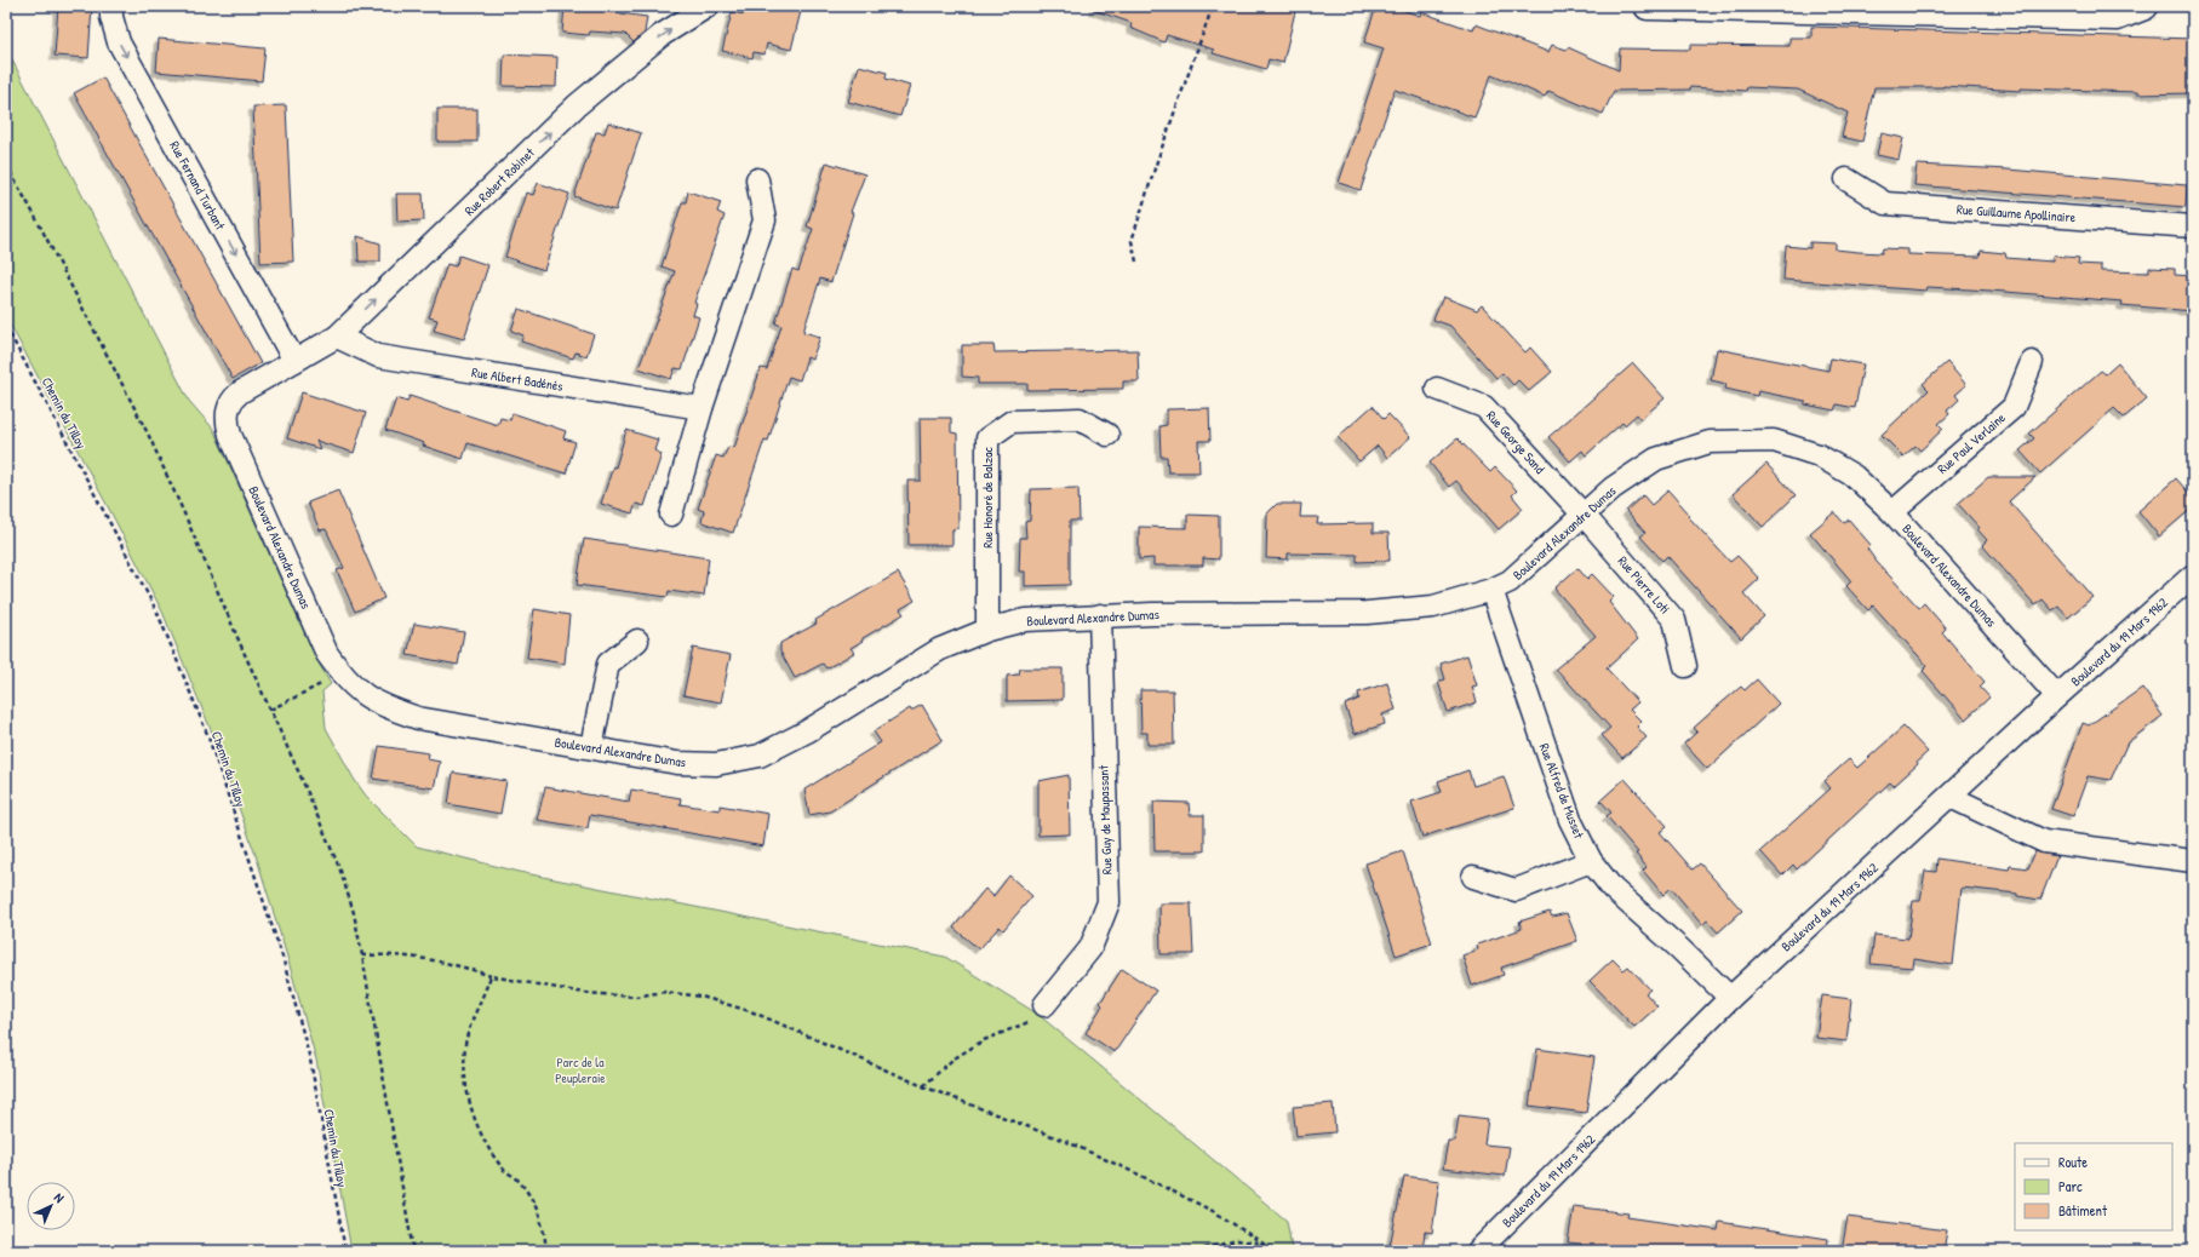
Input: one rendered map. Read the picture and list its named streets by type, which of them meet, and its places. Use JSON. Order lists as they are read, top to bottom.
{
  "streets": {
    "street": [
      "Rue Robert Robinet",
      "Rue Fernand Turbant",
      "Rue Guillaume Apollinaire",
      "Rue Albert Badénés",
      "Rue George Sand",
      "Rue Paul Verlaine",
      "Rue Honoré de Balzac",
      "Boulevard Alexandre Dumas",
      "Rue Pierre Loti",
      "Boulevard du 19 Mars 1962",
      "Rue Alfred de Musset",
      "Rue Guy de Maupassant"
    ],
    "path": ["Chemin du Tilloy"]
  },
  "crossings": [
    ["Rue Robert Robinet", "Rue Fernand Turbant"],
    ["Rue Robert Robinet", "Rue Albert Badénés"],
    ["Rue Robert Robinet", "Boulevard Alexandre Dumas"],
    ["Rue Fernand Turbant", "Boulevard Alexandre Dumas"],
    ["Rue George Sand", "Boulevard Alexandre Dumas"],
    ["Rue George Sand", "Rue Pierre Loti"],
    ["Rue Paul Verlaine", "Boulevard Alexandre Dumas"],
    ["Rue Honoré de Balzac", "Boulevard Alexandre Dumas"],
    ["Boulevard Alexandre Dumas", "Rue Pierre Loti"],
    ["Boulevard Alexandre Dumas", "Boulevard du 19 Mars 1962"],
    ["Boulevard Alexandre Dumas", "Rue Alfred de Musset"],
    ["Boulevard Alexandre Dumas", "Rue Guy de Maupassant"],
    ["Boulevard du 19 Mars 1962", "Rue Alfred de Musset"]
  ],
  "one_way": ["Rue Robert Robinet", "Rue Fernand Turbant"],
  "parks": ["Parc de la Peupleraie"],
  "legend": ["Route", "Parc", "Bâtiment"],
  "north": "top right"
}
